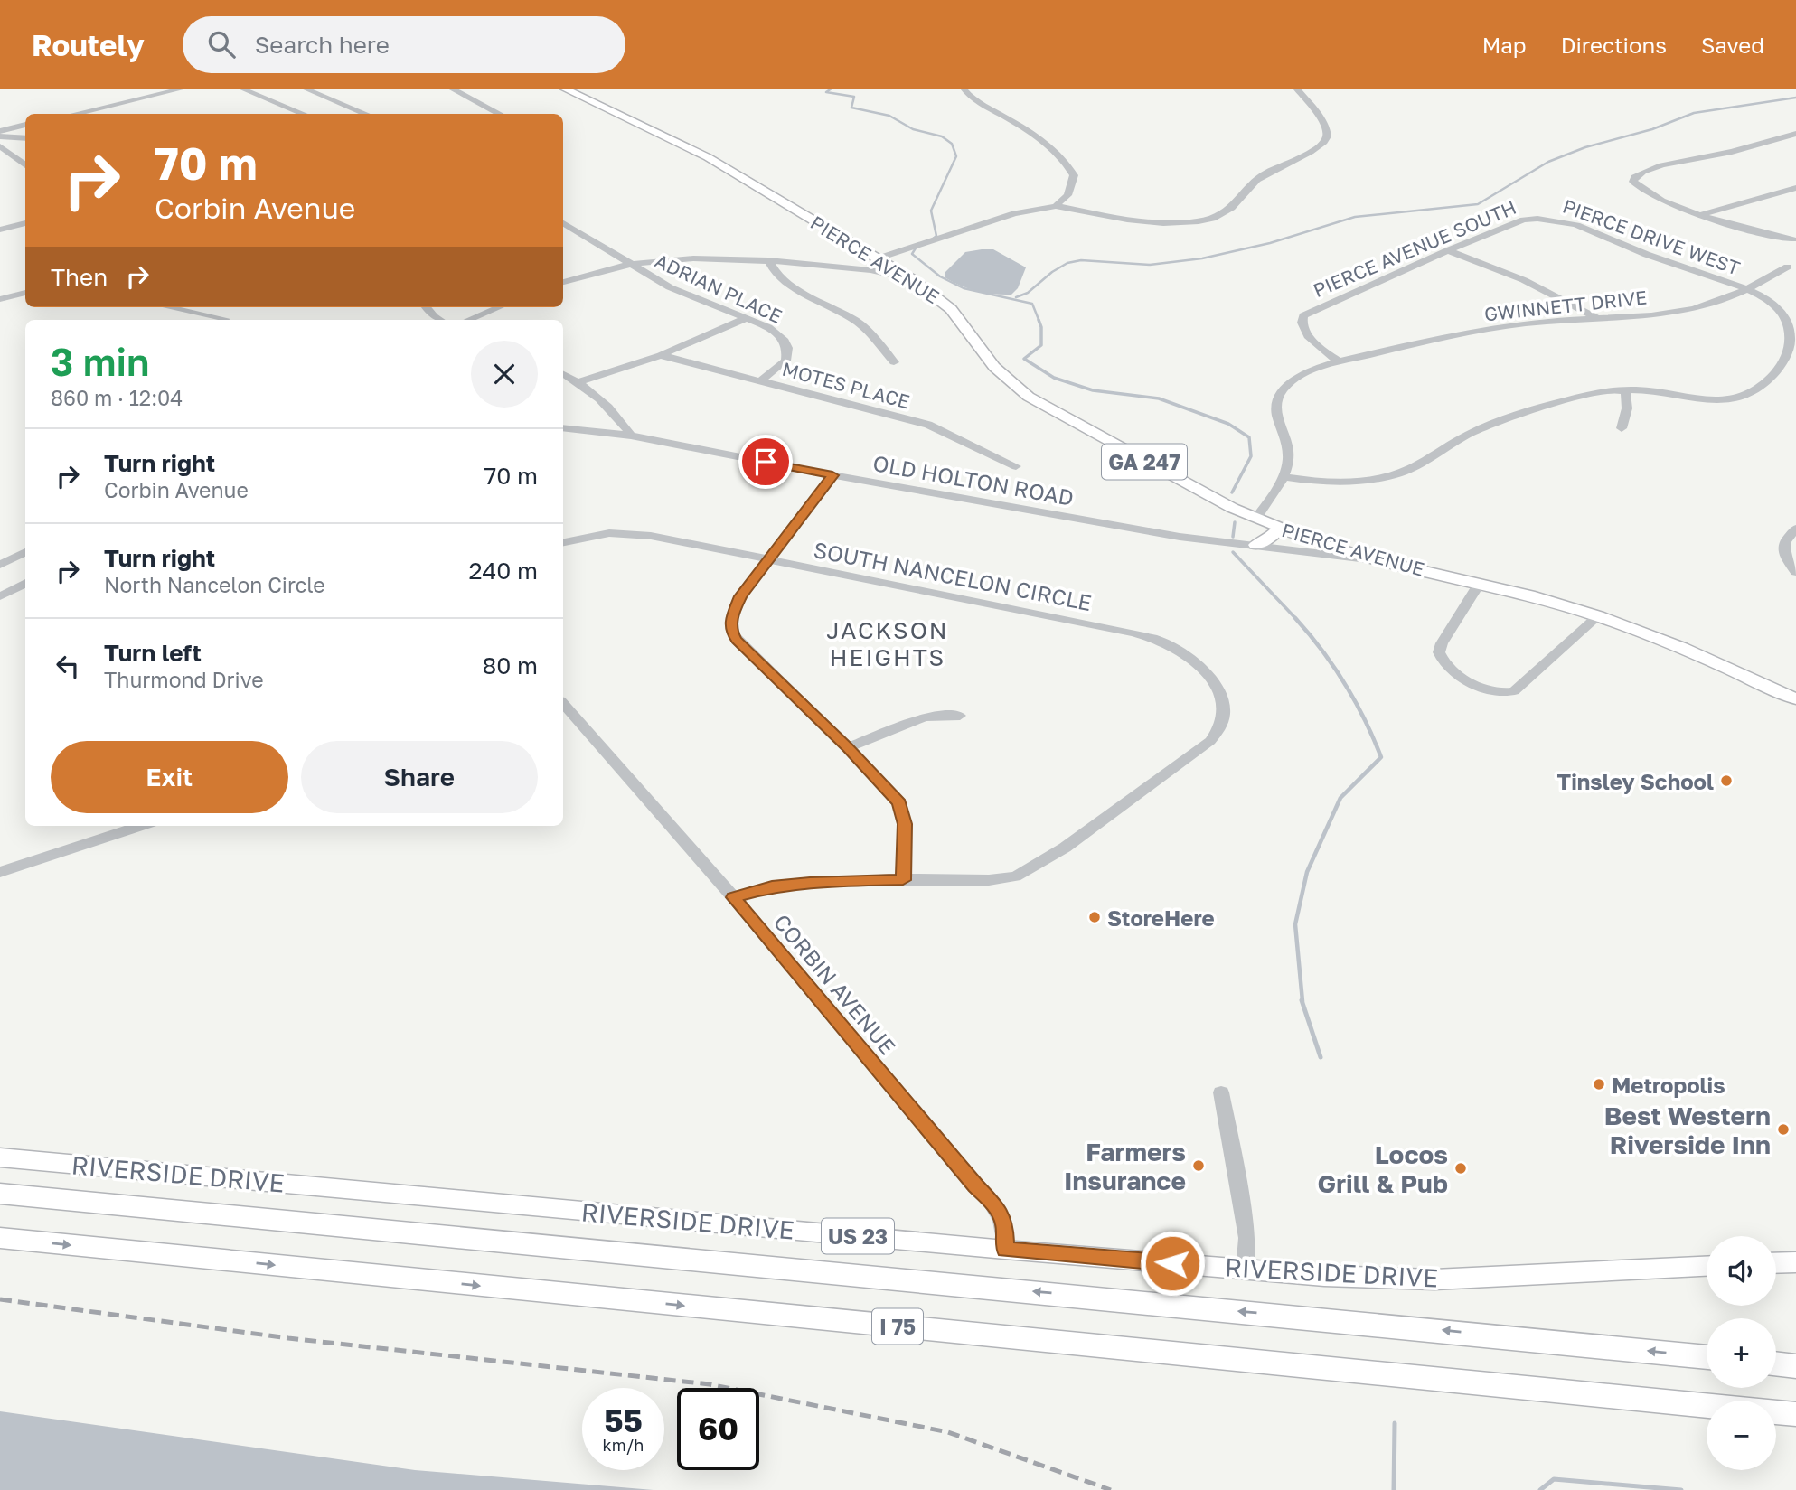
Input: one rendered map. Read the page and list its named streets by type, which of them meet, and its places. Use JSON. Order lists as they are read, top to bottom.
{
  "streets": {
    "highway": ["I 75"],
    "main road": [
      "PIERCE AVENUE",
      "GA 247",
      "RIVERSIDE DRIVE",
      "US 23"
    ],
    "street": [
      "PIERCE DRIVE WEST",
      "PIERCE AVENUE SOUTH",
      "ADRIAN PLACE",
      "GWINNETT DRIVE",
      "MOTES PLACE",
      "OLD HOLTON ROAD",
      "SOUTH NANCELON CIRCLE",
      "CORBIN AVENUE"
    ]
  },
  "crossings": [
    ["PIERCE DRIVE WEST", "PIERCE AVENUE SOUTH"],
    ["PIERCE DRIVE WEST", "GWINNETT DRIVE"],
    ["PIERCE AVENUE SOUTH", "GWINNETT DRIVE"],
    ["PIERCE AVENUE", "OLD HOLTON ROAD"],
    ["ADRIAN PLACE", "MOTES PLACE"],
    ["CORBIN AVENUE", "RIVERSIDE DRIVE"]
  ],
  "districts": ["JACKSON HEIGHTS"],
  "places": [
    "Tinsley School",
    "StoreHere",
    "Metropolis",
    "Best Western Riverside Inn",
    "Farmers Insurance",
    "Locos Grill & Pub"
  ],
  "page": {
    "header": "Routely",
    "search": "Search here",
    "nav": ["Map", "Directions", "Saved"],
    "turn": ["70 m", "Corbin Avenue"],
    "then": "Then",
    "heading": ["3 min", "860 m · 12:04"],
    "list": [
      {
        "name": "Turn right",
        "note": "Corbin Avenue",
        "value": "70 m"
      },
      {
        "name": "Turn right",
        "note": "North Nancelon Circle",
        "value": "240 m"
      },
      {
        "name": "Turn left",
        "note": "Thurmond Drive",
        "value": "80 m"
      }
    ],
    "buttons": ["Exit", "Share"],
    "map_buttons": ["+", "−"],
    "speed": "55 km/h",
    "limit": "60"
  }
}
